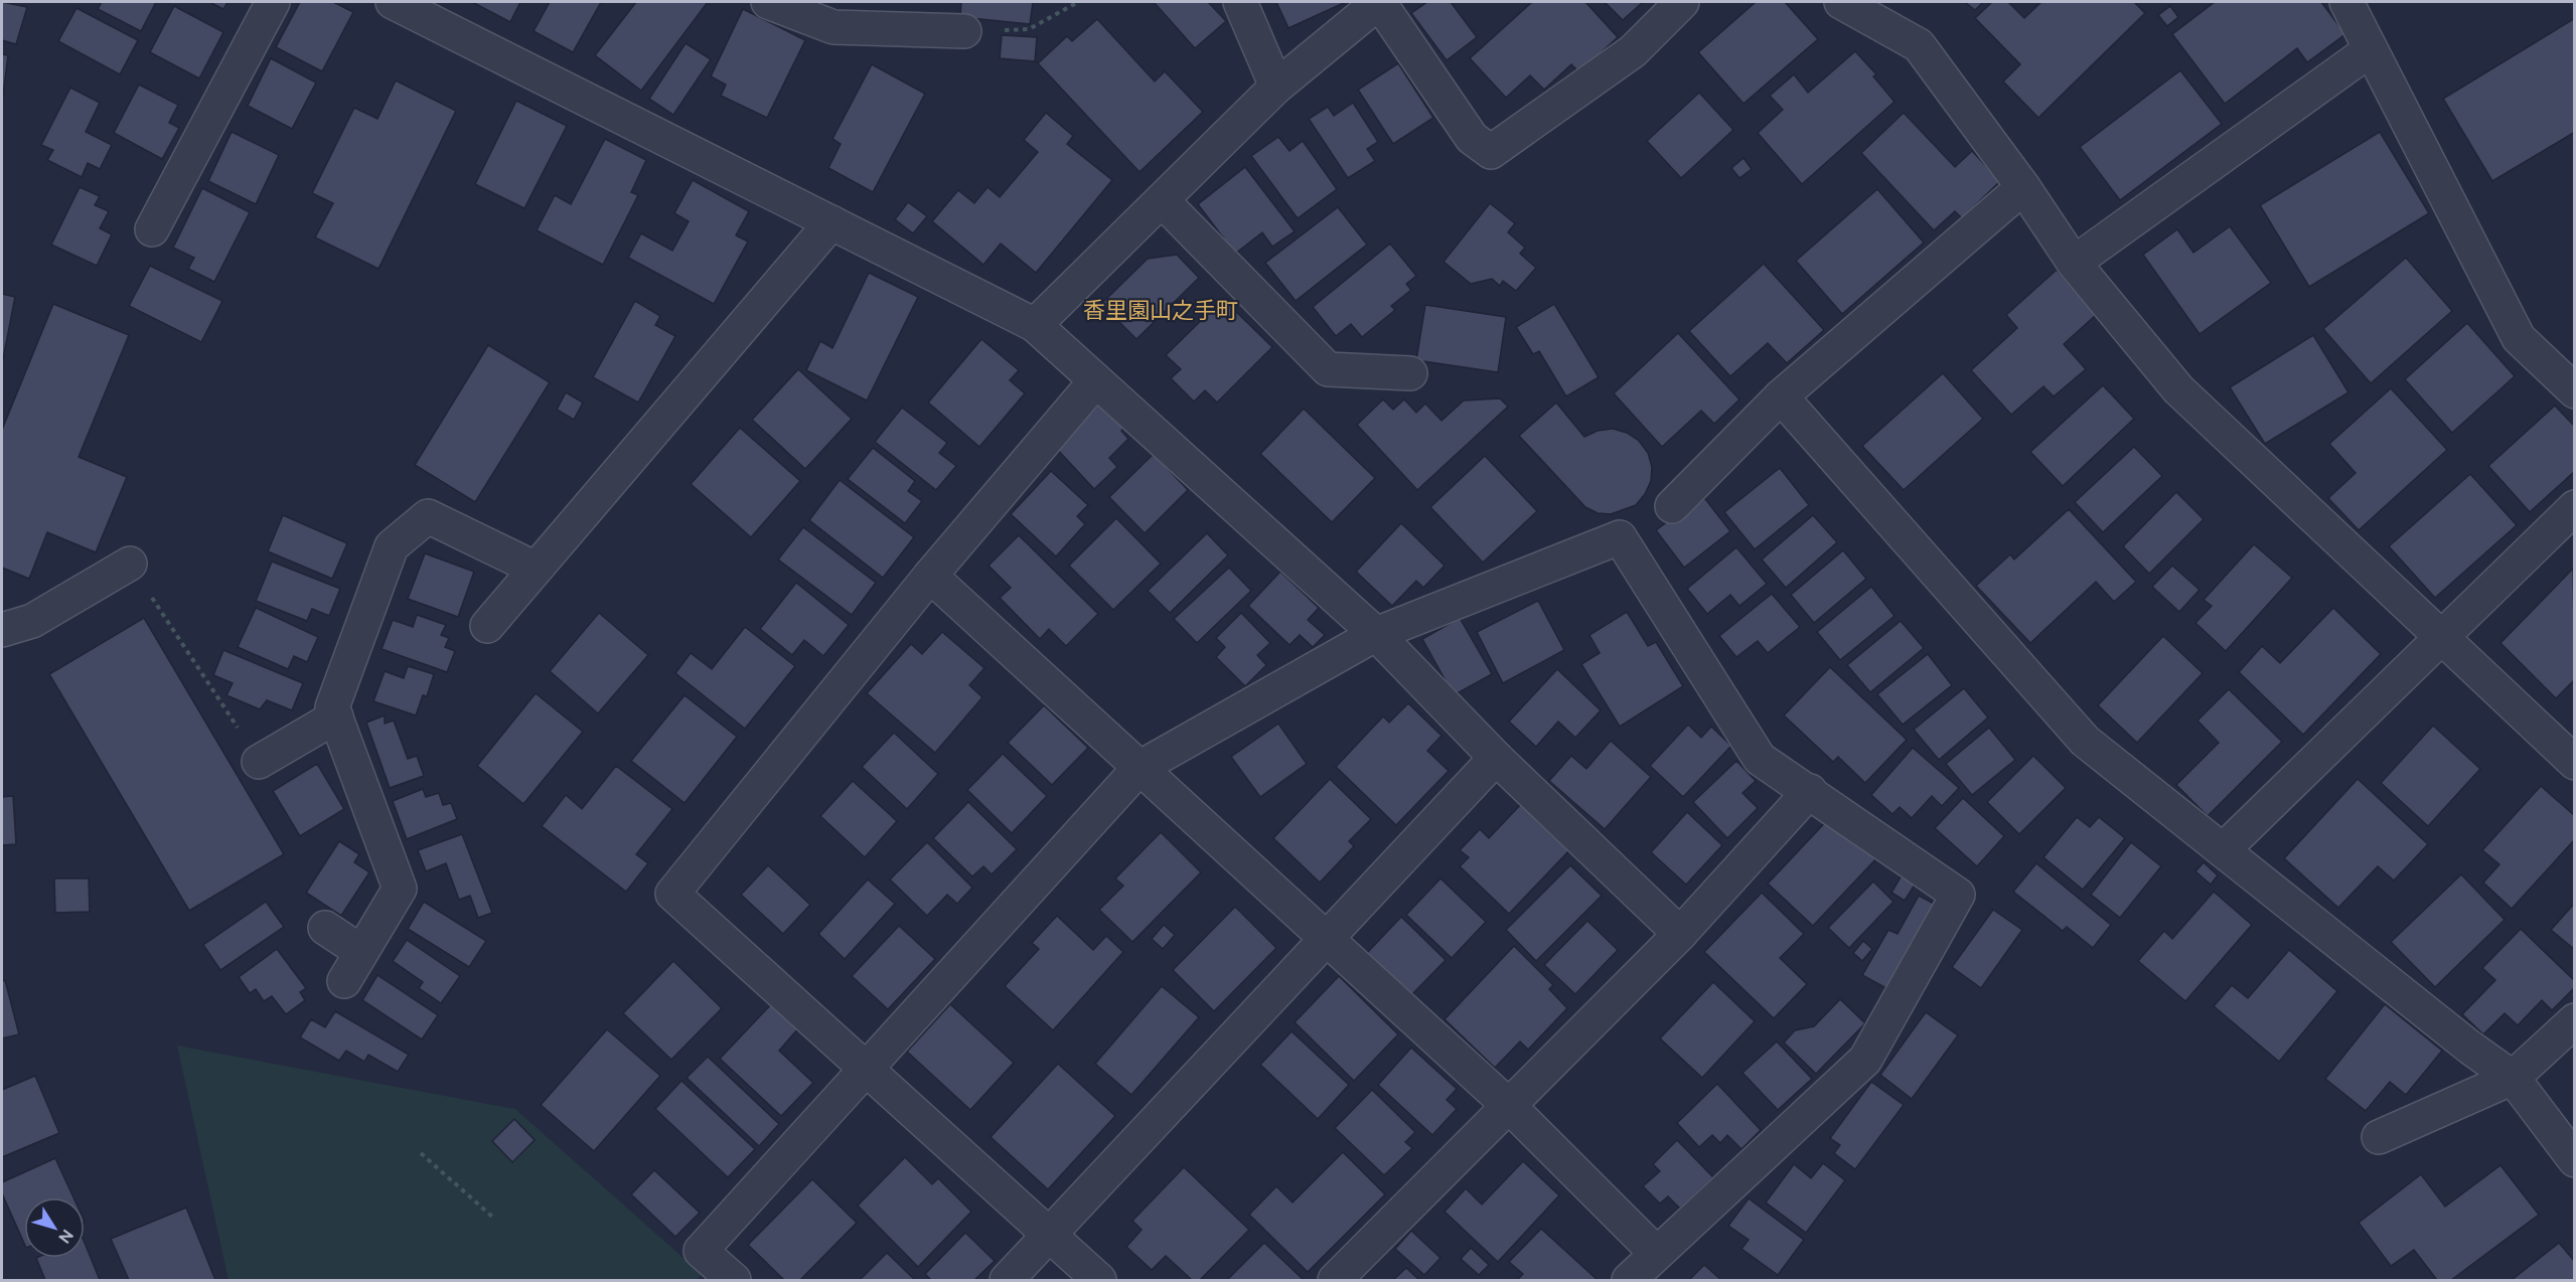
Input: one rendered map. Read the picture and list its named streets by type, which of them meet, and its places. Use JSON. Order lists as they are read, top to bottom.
{
  "districts": ["香里園山之手町"],
  "north": "bottom right"
}
